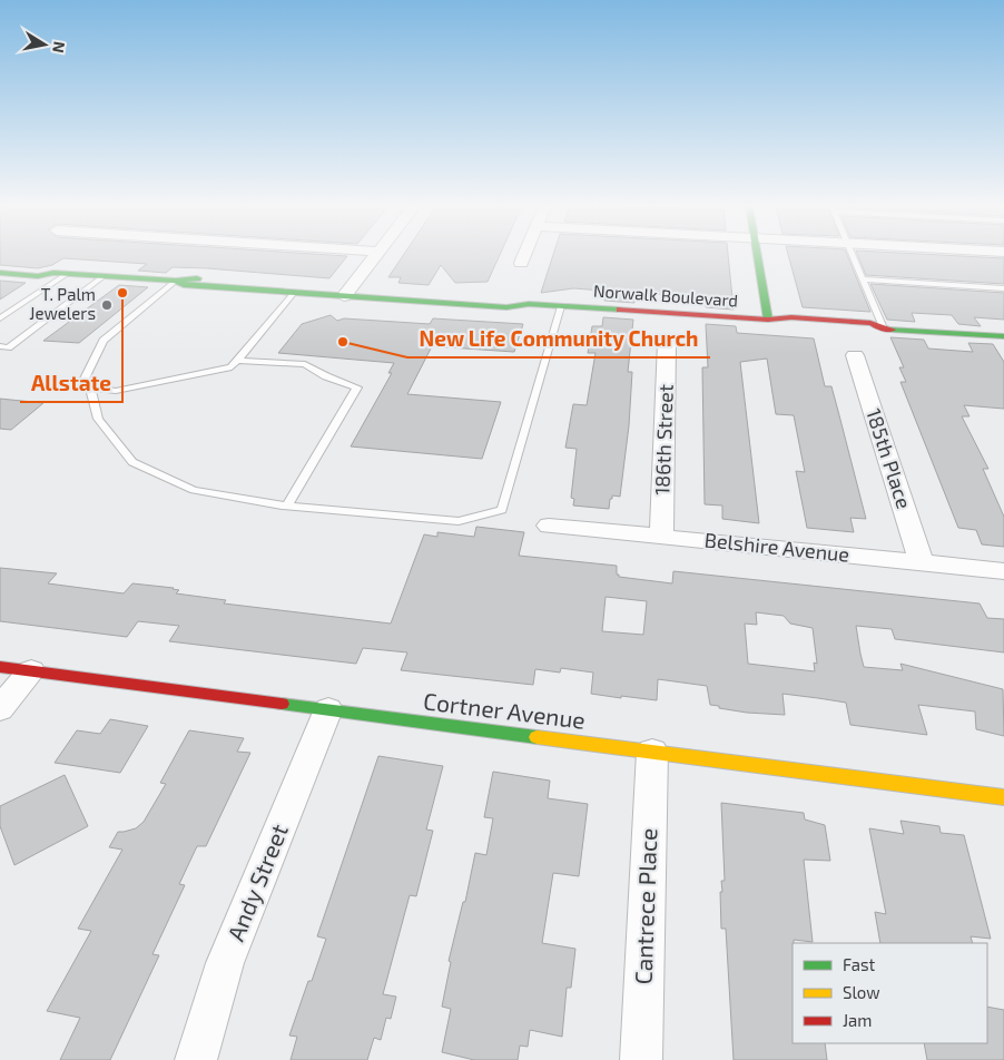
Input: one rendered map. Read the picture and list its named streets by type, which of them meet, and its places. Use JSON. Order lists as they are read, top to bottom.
{
  "streets": {
    "main road": ["Norwalk Boulevard", "Cortner Avenue"],
    "street": [
      "186th Street",
      "185th Place",
      "Belshire Avenue",
      "Andy Street",
      "Cantrece Place"
    ]
  },
  "crossings": [
    ["186th Street", "Belshire Avenue"],
    ["185th Place", "Belshire Avenue"],
    ["Cortner Avenue", "Andy Street"],
    ["Cortner Avenue", "Cantrece Place"]
  ],
  "places": ["Allstate", "T. Palm Jewelers", "New Life Community Church"],
  "legend": ["Fast", "Slow", "Jam"],
  "north": "right"
}
